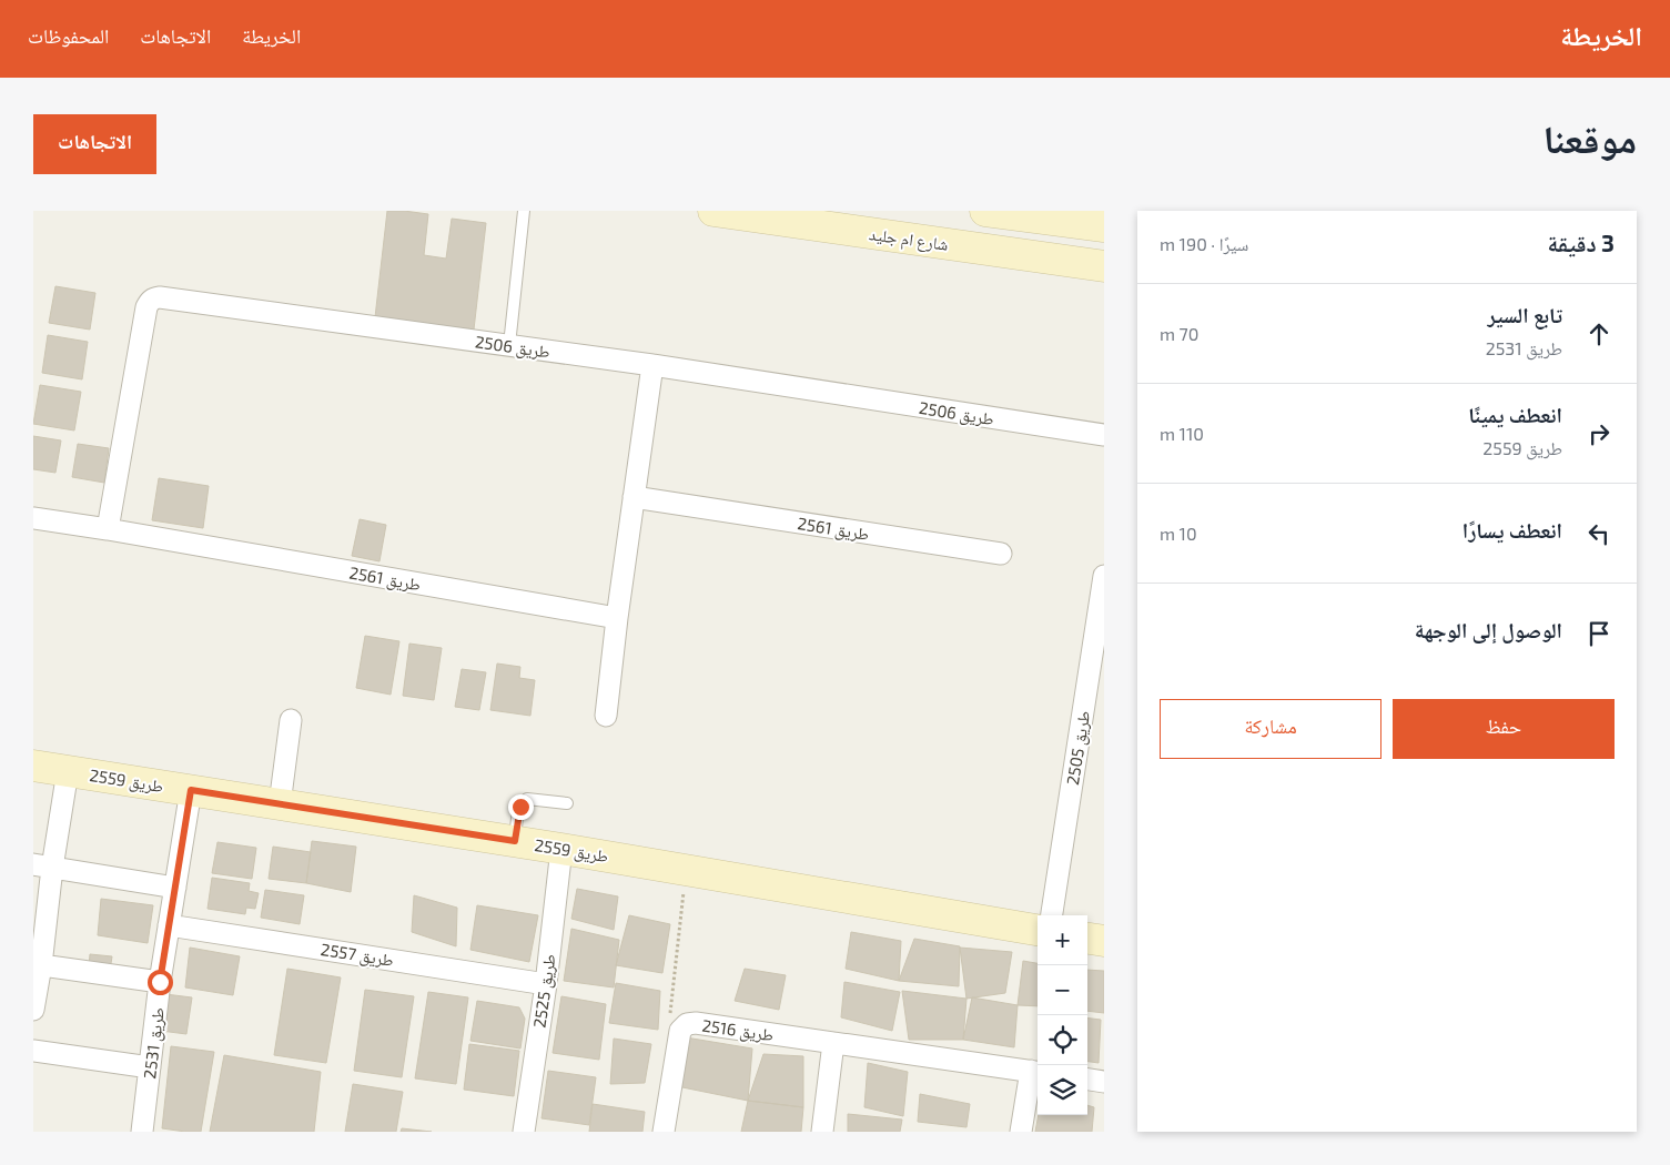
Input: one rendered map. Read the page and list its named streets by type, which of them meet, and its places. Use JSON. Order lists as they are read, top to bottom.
{
  "streets": {
    "street": [
      "شارع ام جليد",
      "طريق 2506",
      "طريق 2561",
      "طريق 2505",
      "طريق 2559",
      "طريق 2557",
      "طريق 2525",
      "طريق 2516",
      "طريق 2531"
    ]
  },
  "crossings": [
    ["طريق 2506", "طريق 2561"],
    ["طريق 2559", "طريق 2525"],
    ["طريق 2559", "طريق 2531"],
    ["طريق 2557", "طريق 2525"],
    ["طريق 2557", "طريق 2531"]
  ],
  "page": {
    "header": "الخريطة",
    "nav": ["الخريطة", "الاتجاهات", "المحفوظات"],
    "title": "موقعنا",
    "buttons": [
      "الاتجاهات",
      ["حفظ", "مشاركة"]
    ],
    "heading": ["3 دقيقة", "سيرًا · 190 m"],
    "list": [
      ["تابع السير", "طريق 2531", "70 m"],
      ["انعطف يمينًا", "طريق 2559", "110 m"],
      ["انعطف يسارًا", "10 m"],
      "الوصول إلى الوجهة"
    ],
    "map_buttons": ["+", "−"]
  }
}
